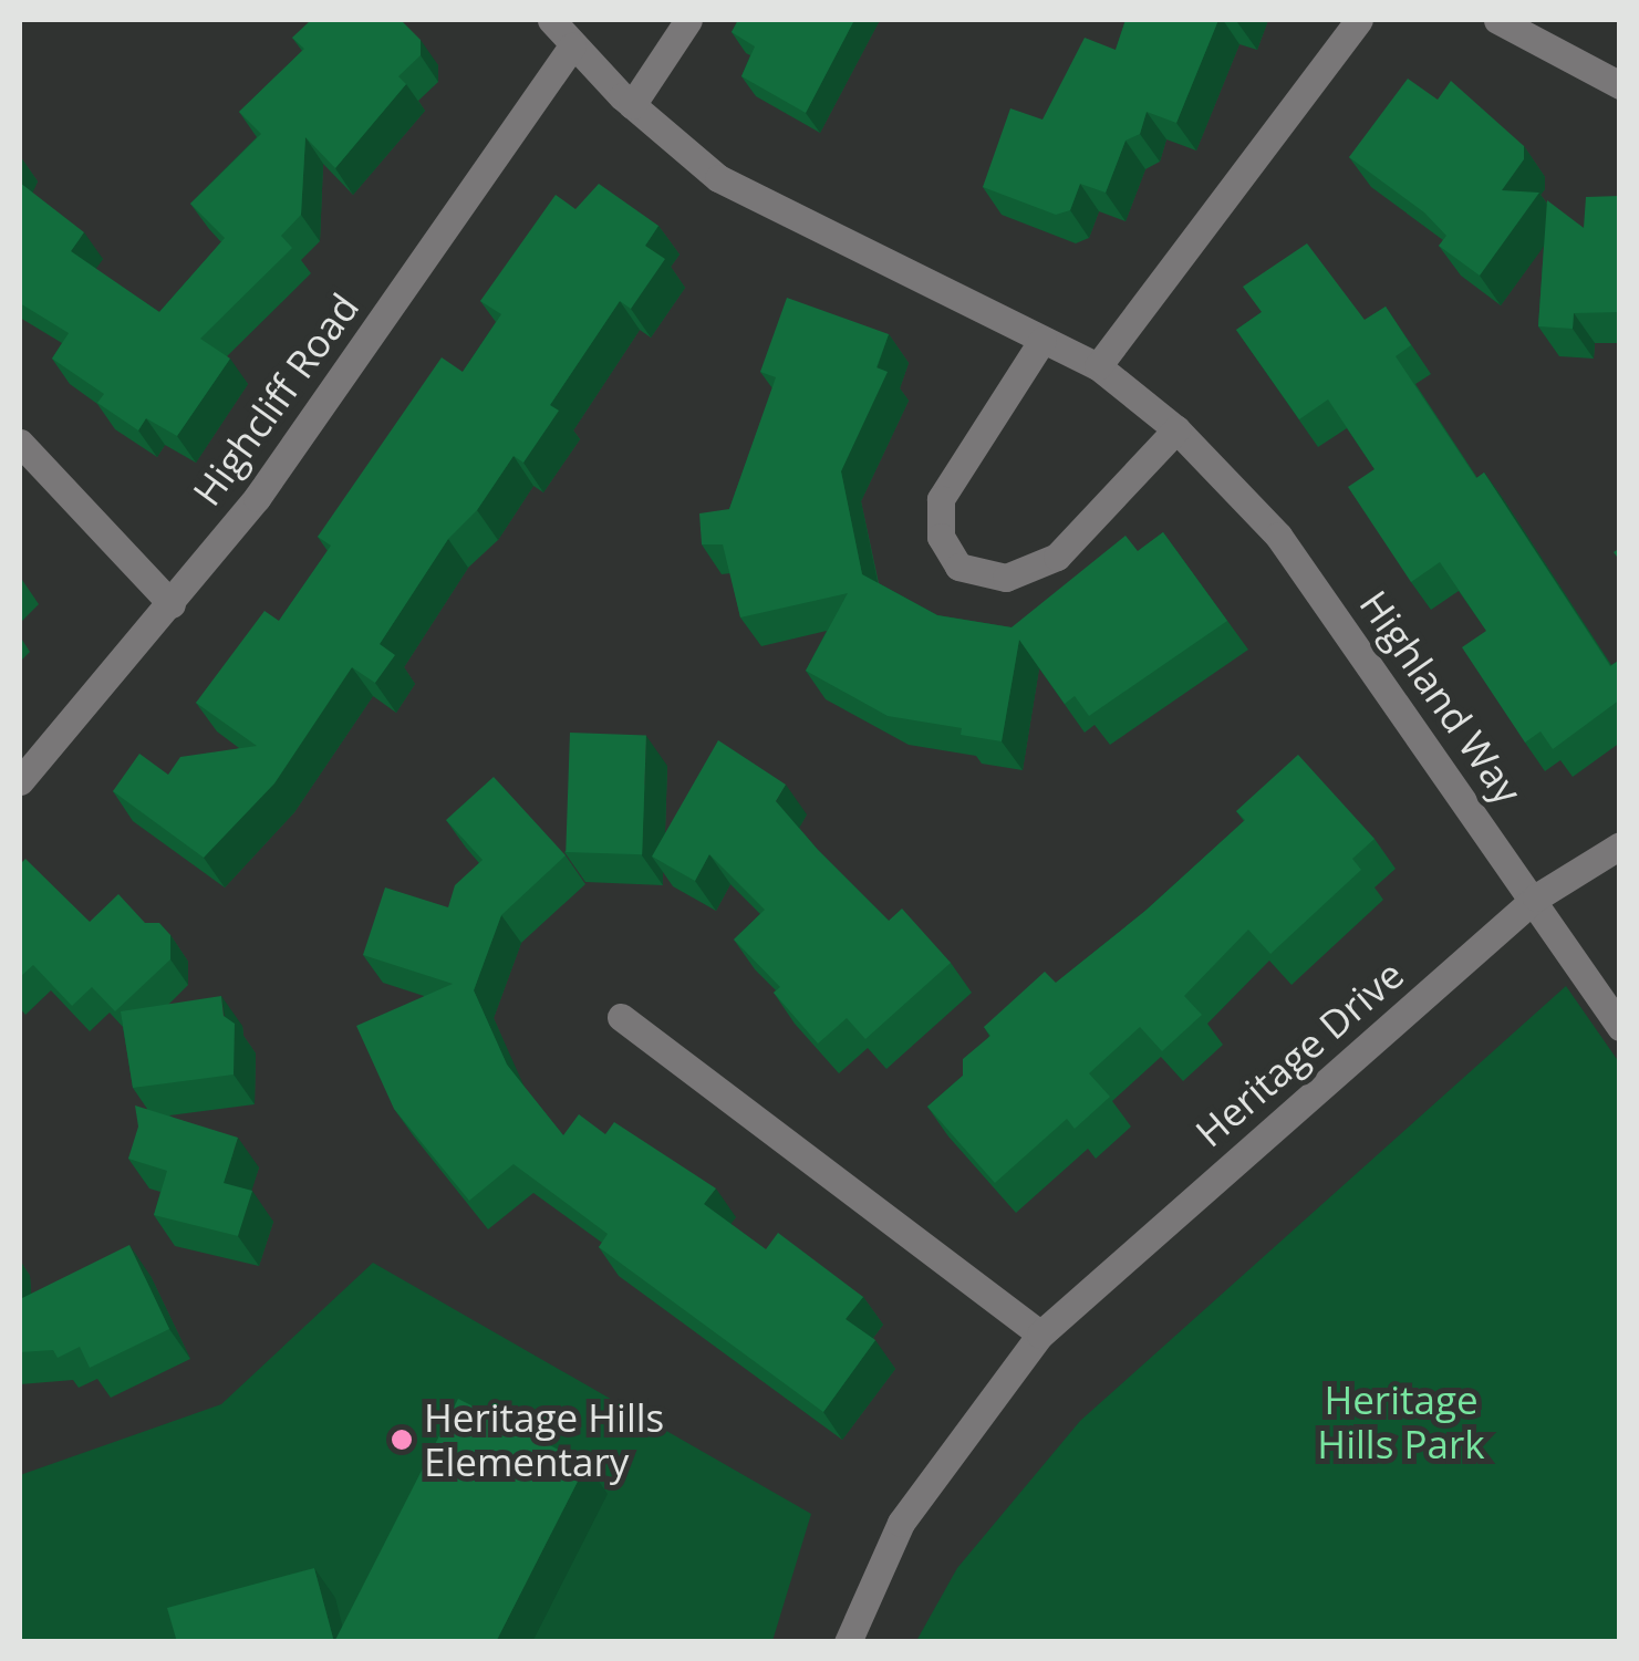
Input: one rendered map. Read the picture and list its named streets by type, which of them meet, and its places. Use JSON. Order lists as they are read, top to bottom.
{
  "streets": {
    "street": ["Highcliff Road", "Highland Way", "Heritage Drive"]
  },
  "crossings": [
    ["Highcliff Road", "Highland Way"],
    ["Highland Way", "Heritage Drive"]
  ],
  "parks": ["Heritage Hills Park"],
  "places": ["Heritage Hills Elementary"]
}
